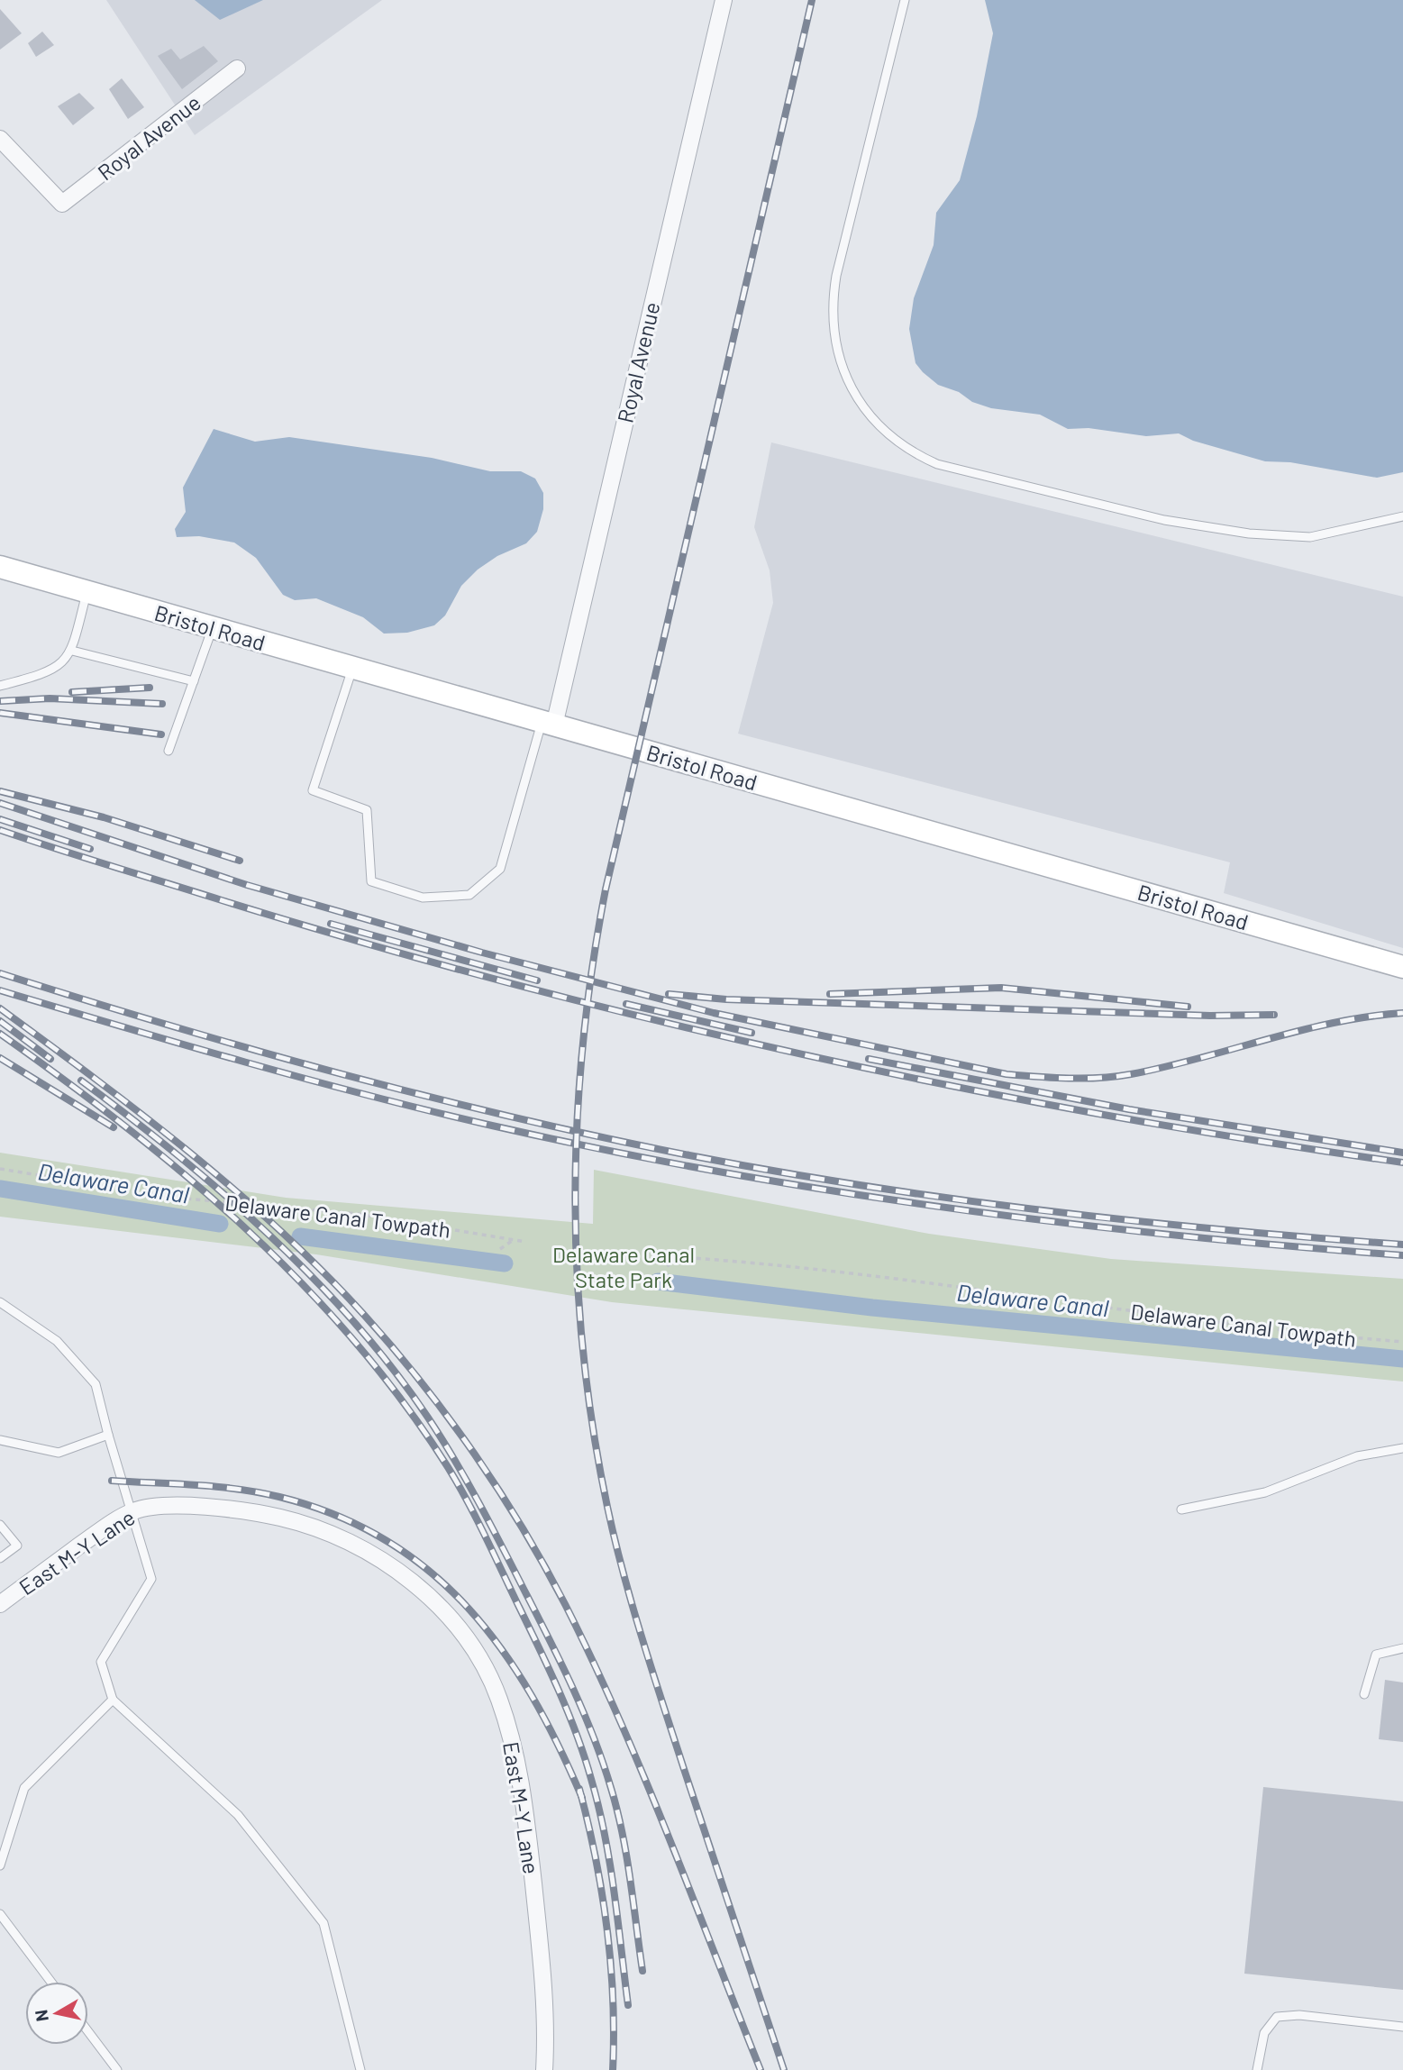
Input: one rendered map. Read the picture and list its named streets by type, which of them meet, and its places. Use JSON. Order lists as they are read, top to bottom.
{
  "streets": {
    "main road": ["Bristol Road"],
    "street": ["Royal Avenue", "East M-Y Lane"],
    "path": ["Delaware Canal Towpath"]
  },
  "crossings": [
    ["Royal Avenue", "Bristol Road"]
  ],
  "water": ["Delaware Canal"],
  "parks": ["Delaware Canal State Park"],
  "north": "left"
}
